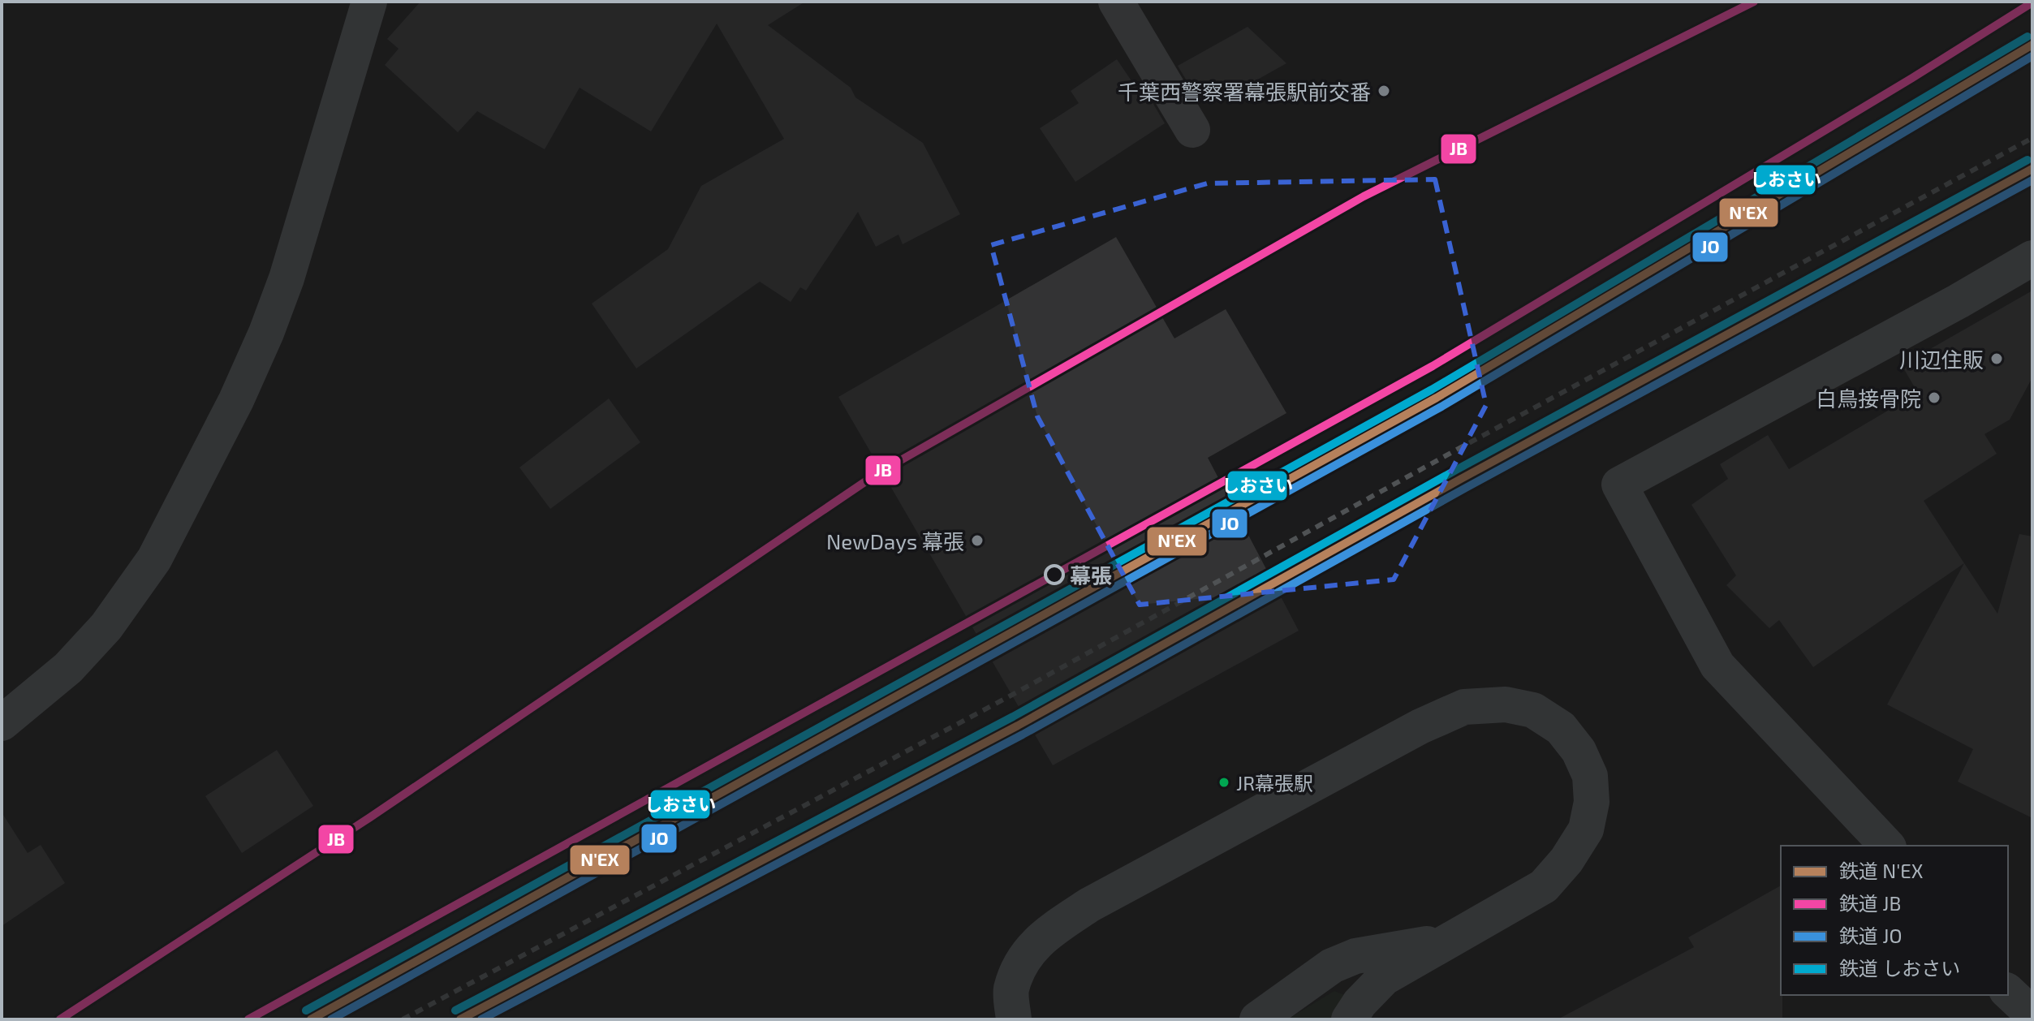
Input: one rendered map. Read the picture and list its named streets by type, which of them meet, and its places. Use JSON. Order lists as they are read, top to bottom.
{
  "places": [
    "千葉西警察署幕張駅前交番",
    "川辺住販",
    "白鳥接骨院",
    "NewDays 幕張",
    "幕張",
    "JR幕張駅"
  ],
  "lines": [
    "rail line JB",
    "rail line しおさい",
    "rail line N'EX",
    "rail line JO"
  ],
  "legend": [
    "鉄道 N'EX",
    "鉄道 JB",
    "鉄道 JO",
    "鉄道 しおさい"
  ]
}
